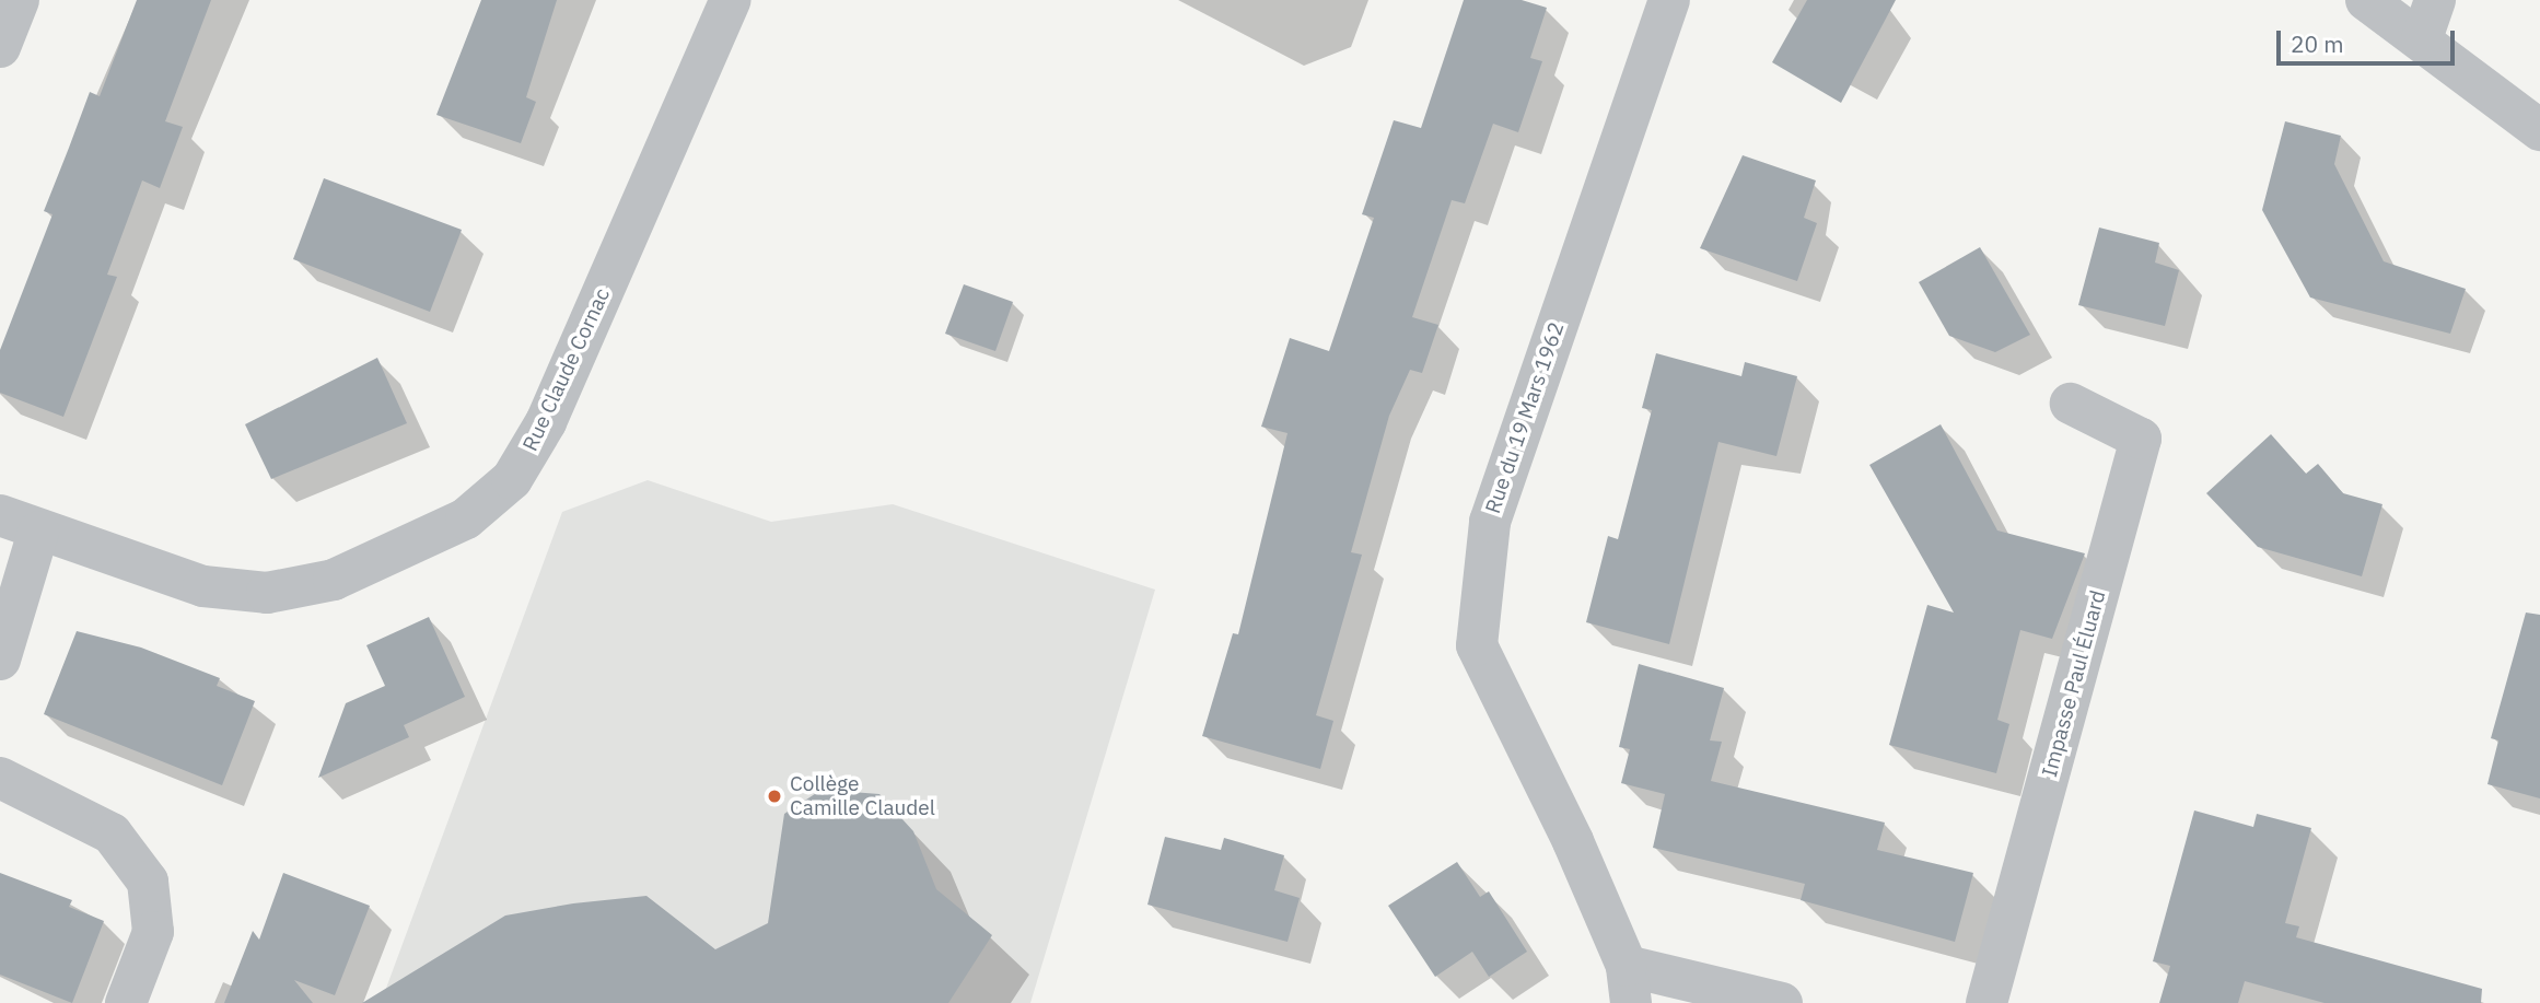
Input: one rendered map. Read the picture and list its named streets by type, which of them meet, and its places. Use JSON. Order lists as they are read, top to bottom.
{
  "streets": {
    "street": ["Rue Claude Cornac", "Rue du 19 Mars 1962", "Impasse Paul Éluard"]
  },
  "places": ["Collège Camille Claudel"],
  "scale_bar": "20 m"
}
